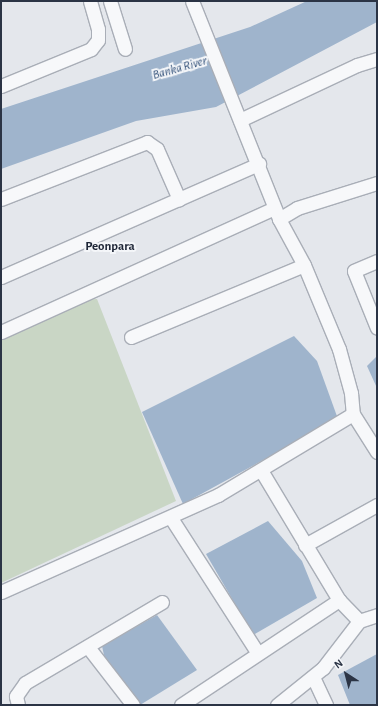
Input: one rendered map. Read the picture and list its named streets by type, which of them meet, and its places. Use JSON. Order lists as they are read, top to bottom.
{
  "districts": ["Peonpara"],
  "water": ["Banka River"],
  "north": "top left"
}
